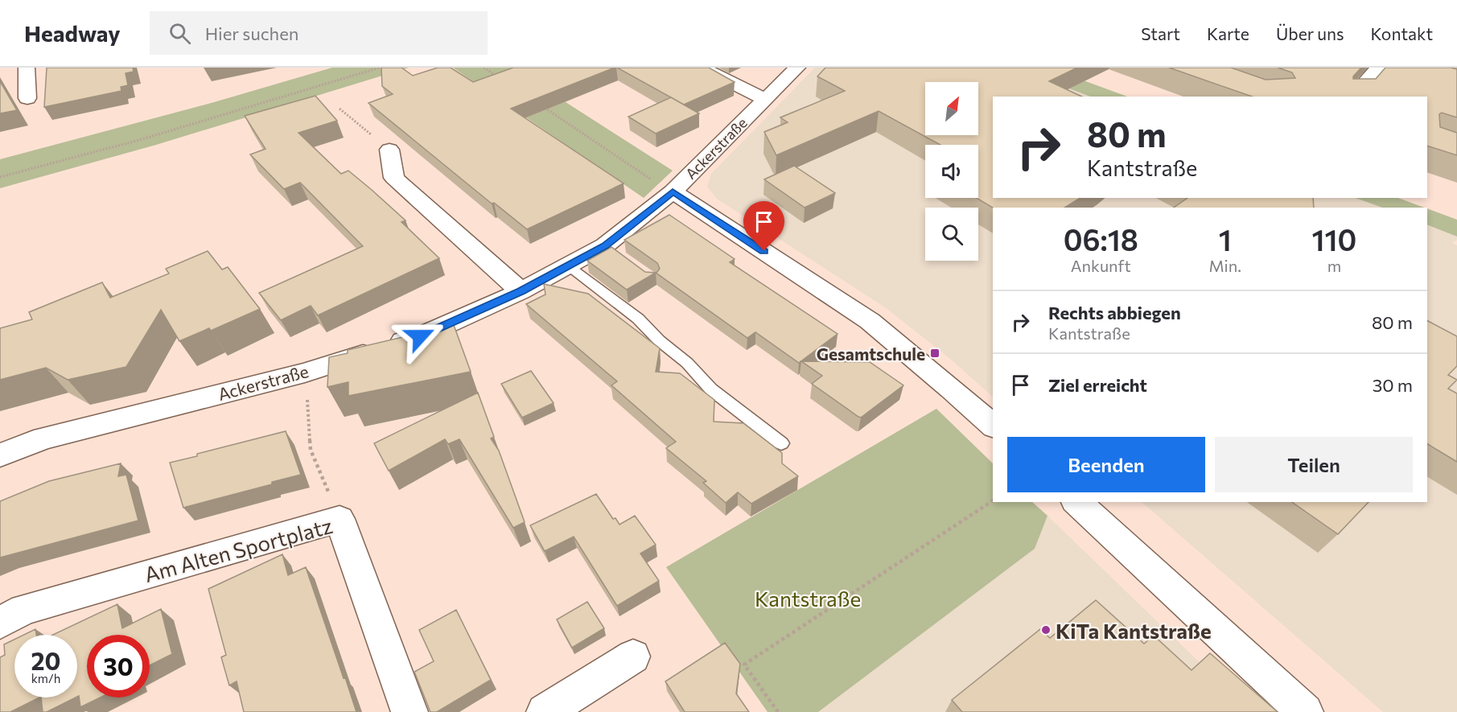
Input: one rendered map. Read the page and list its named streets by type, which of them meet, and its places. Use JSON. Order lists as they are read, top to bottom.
{
  "streets": {
    "street": ["Ackerstraße", "Am Alten Sportplatz"]
  },
  "parks": ["Kantstraße"],
  "places": {
    "transit": ["Gesamtschule"],
    "other": ["KiTa Kantstraße"]
  },
  "north": "top right",
  "page": {
    "header": "Headway",
    "search": "Hier suchen",
    "nav": [
      "Start",
      "Karte",
      "Über uns",
      "Kontakt"
    ],
    "turn": ["80 m", "Kantstraße"],
    "eta": [
      "06:18",
      "Ankunft",
      "1",
      "Min.",
      "110",
      "m"
    ],
    "list": [
      {
        "name": "Rechts abbiegen",
        "note": "Kantstraße",
        "value": "80 m"
      },
      {
        "name": "Ziel erreicht",
        "value": "30 m"
      }
    ],
    "buttons": ["Beenden", "Teilen"],
    "speed": "20 km/h",
    "limit": "30"
  }
}
